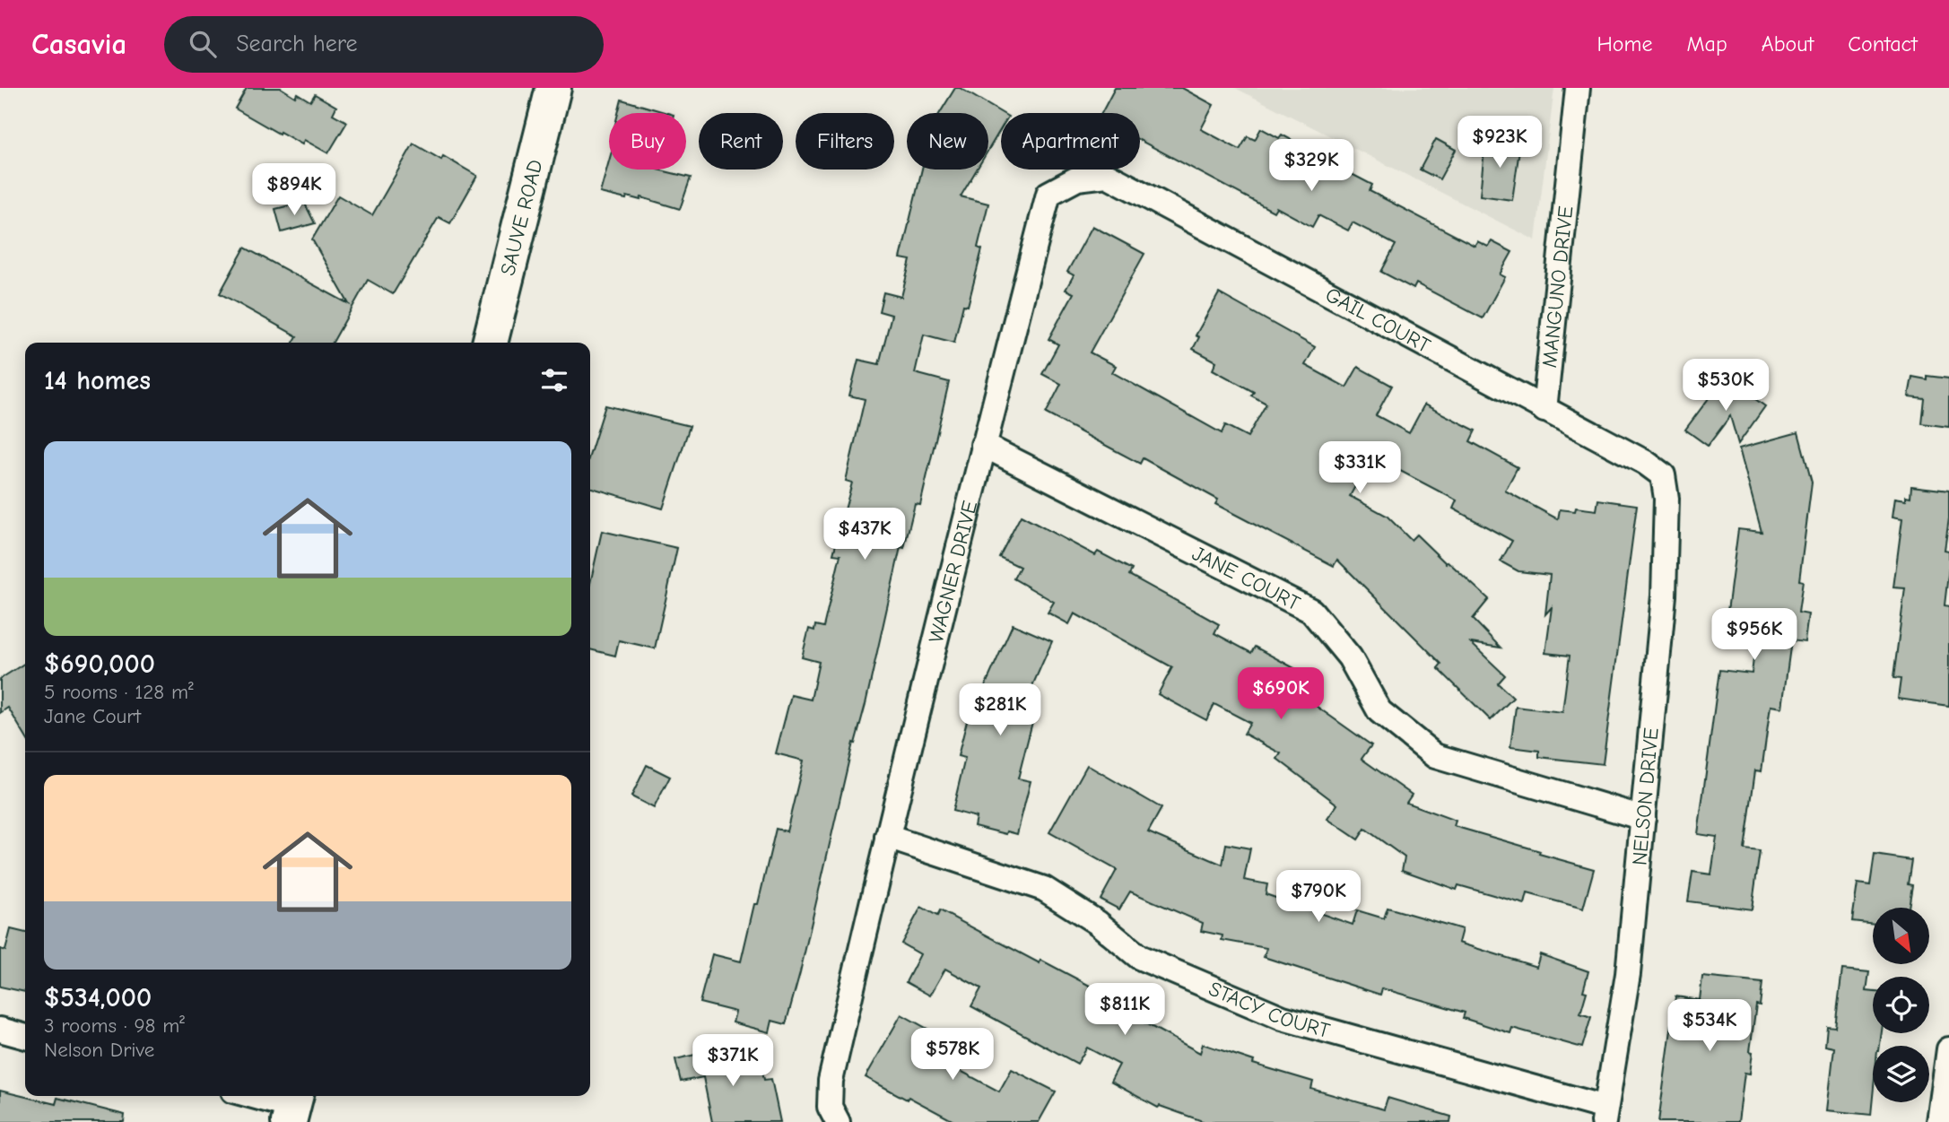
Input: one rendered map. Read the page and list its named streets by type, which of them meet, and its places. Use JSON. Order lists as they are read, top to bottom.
{
  "streets": {
    "street": [
      "SAUVE ROAD",
      "MANGUNO DRIVE",
      "GAIL COURT",
      "WAGNER DRIVE",
      "JANE COURT",
      "NELSON DRIVE",
      "STACY COURT"
    ]
  },
  "crossings": [
    ["MANGUNO DRIVE", "GAIL COURT"],
    ["GAIL COURT", "WAGNER DRIVE"],
    ["GAIL COURT", "NELSON DRIVE"],
    ["WAGNER DRIVE", "JANE COURT"],
    ["WAGNER DRIVE", "STACY COURT"],
    ["JANE COURT", "NELSON DRIVE"],
    ["NELSON DRIVE", "STACY COURT"]
  ],
  "north": "bottom right",
  "page": {
    "header": "Casavia",
    "search": "Search here",
    "nav": [
      "Home",
      "Map",
      "About",
      "Contact"
    ],
    "chip": [
      "Buy",
      "Rent",
      "Filters",
      "New",
      "Apartment"
    ],
    "price": [
      "$923K",
      "$329K",
      "$894K",
      "$530K",
      "$331K",
      "$437K",
      "$956K",
      "$690K",
      "$281K",
      "$790K",
      "$811K",
      "$534K",
      "$578K",
      "$371K"
    ],
    "heading": "14 homes",
    "list": [
      {
        "name": "$690,000",
        "note": "5 rooms · 128 m² · Jane Court"
      },
      {
        "name": "$534,000",
        "note": "3 rooms · 98 m² · Nelson Drive"
      }
    ]
  }
}
